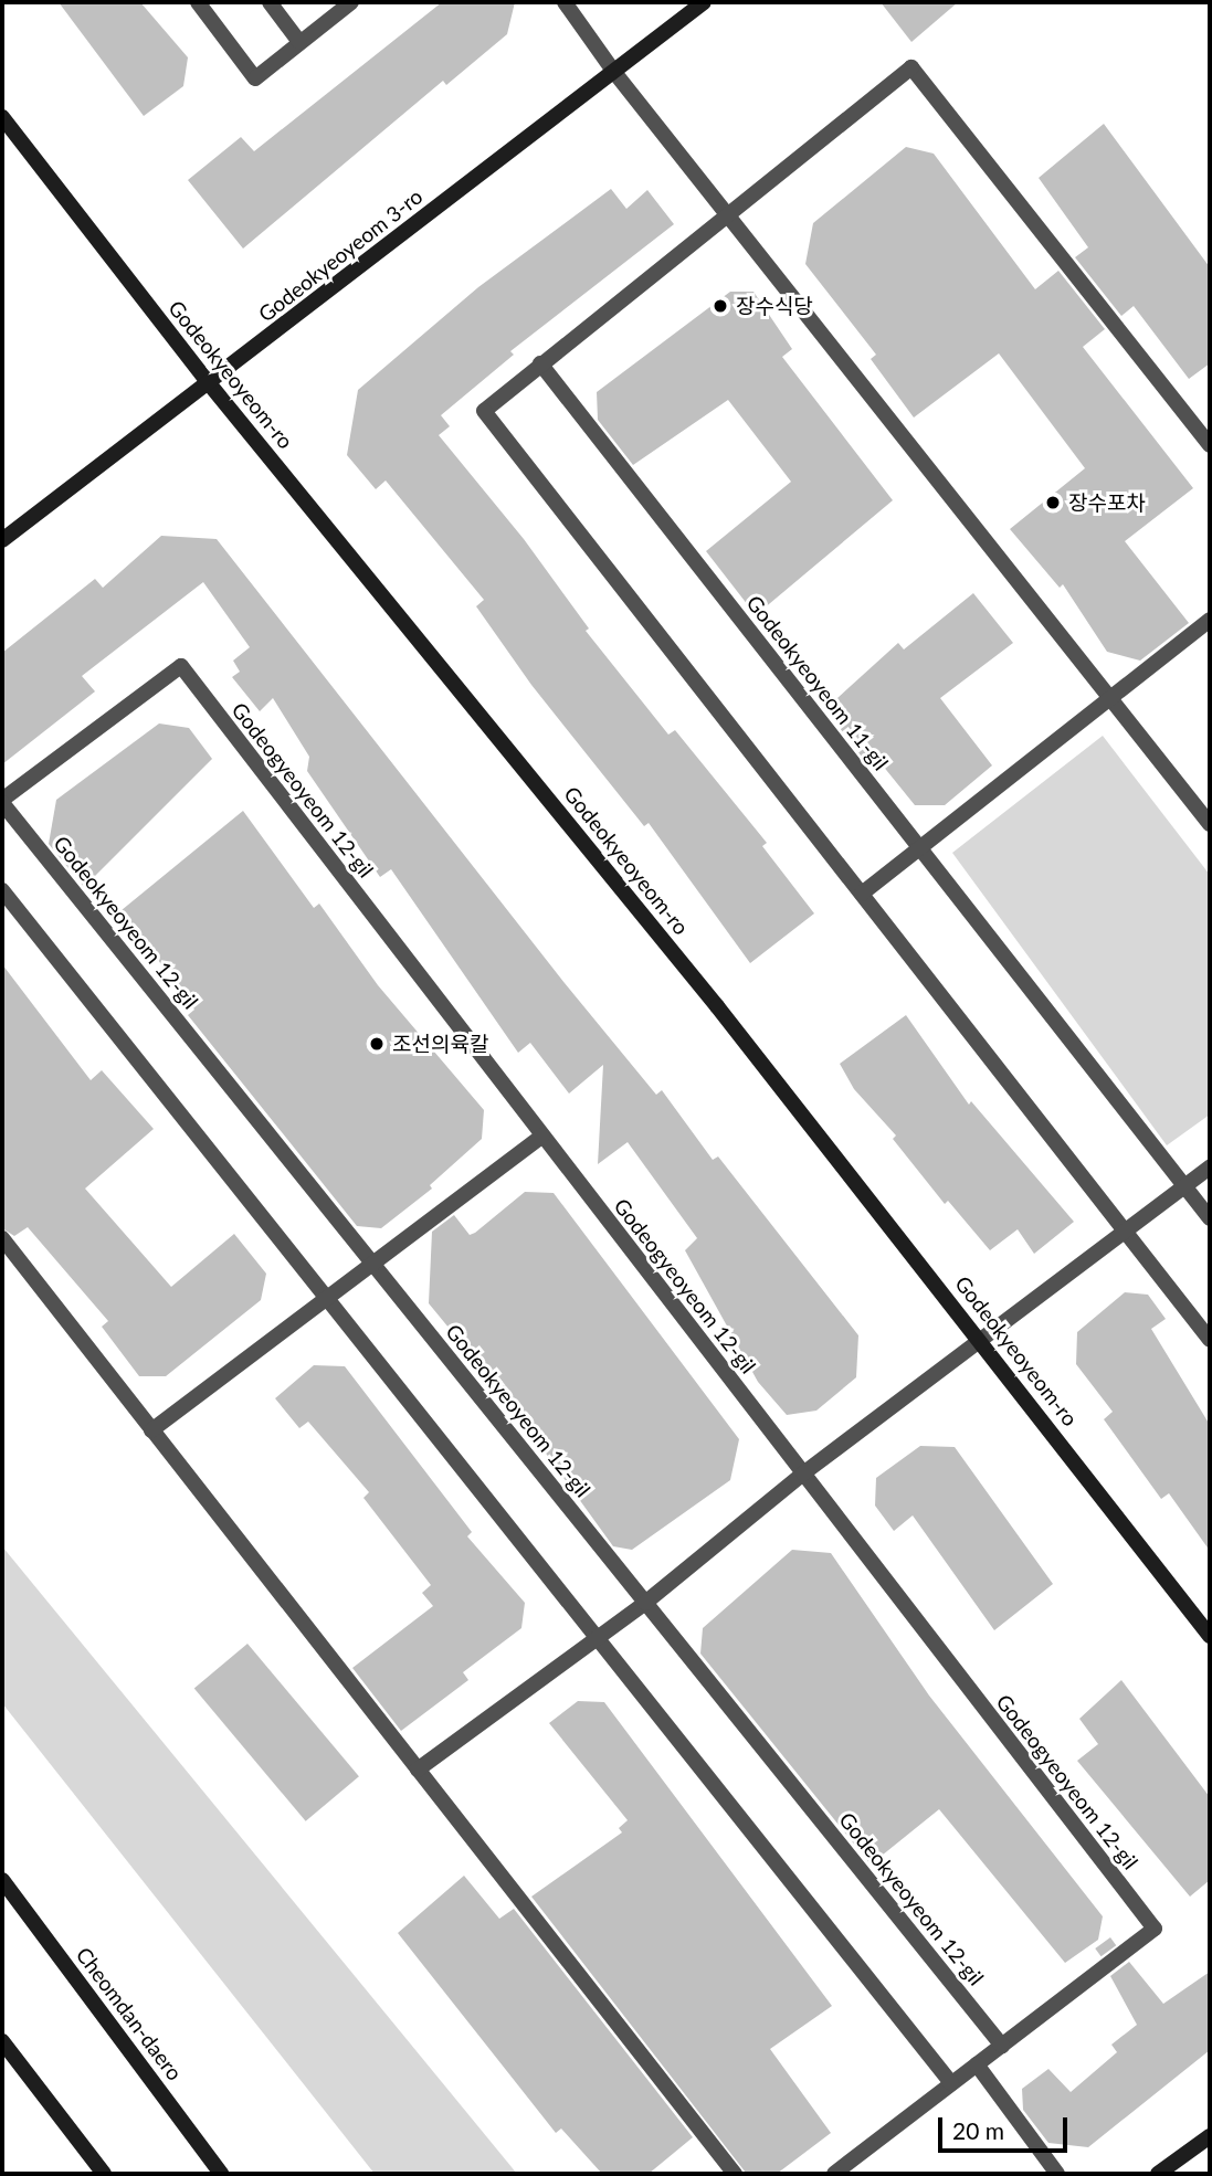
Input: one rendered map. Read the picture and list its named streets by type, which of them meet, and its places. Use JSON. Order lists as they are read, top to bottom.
{
  "streets": {
    "street": [
      "Godeokyeoyeom 3-ro",
      "Godeokyeoyeom-ro",
      "Godeokyeoyeom 11-gil",
      "Godeogyeoyeom 12-gil",
      "Godeokyeoyeom 12-gil",
      "Cheomdan-daero"
    ]
  },
  "crossings": [
    ["Godeokyeoyeom 3-ro", "Godeokyeoyeom-ro"],
    ["Godeogyeoyeom 12-gil", "Godeokyeoyeom 12-gil"]
  ],
  "places": ["장수식당", "장수포차", "조선의육칼"],
  "scale_bar": "20 m"
}
